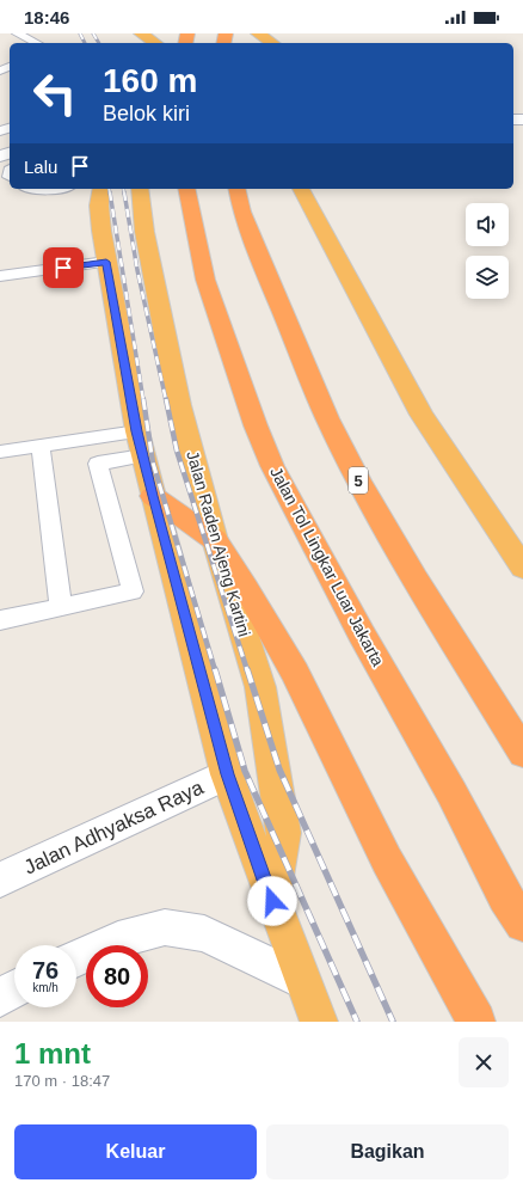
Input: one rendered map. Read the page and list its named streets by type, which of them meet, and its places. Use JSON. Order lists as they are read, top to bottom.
{
  "streets": {
    "highway": ["5", "Jalan Raden Ajeng Kartini", "Jalan Tol Lingkar Luar Jakarta"],
    "main road": ["Jalan Adhyaksa Raya"]
  },
  "crossings": [
    ["Jalan Raden Ajeng Kartini", "Jalan Adhyaksa Raya"]
  ],
  "page": {
    "status": "18:46",
    "turn": ["160 m", "Belok kiri"],
    "then": "Lalu",
    "speed": "76 km/h",
    "limit": "80",
    "heading": ["1 mnt", "170 m · 18:47"],
    "buttons": ["Keluar", "Bagikan"]
  }
}
